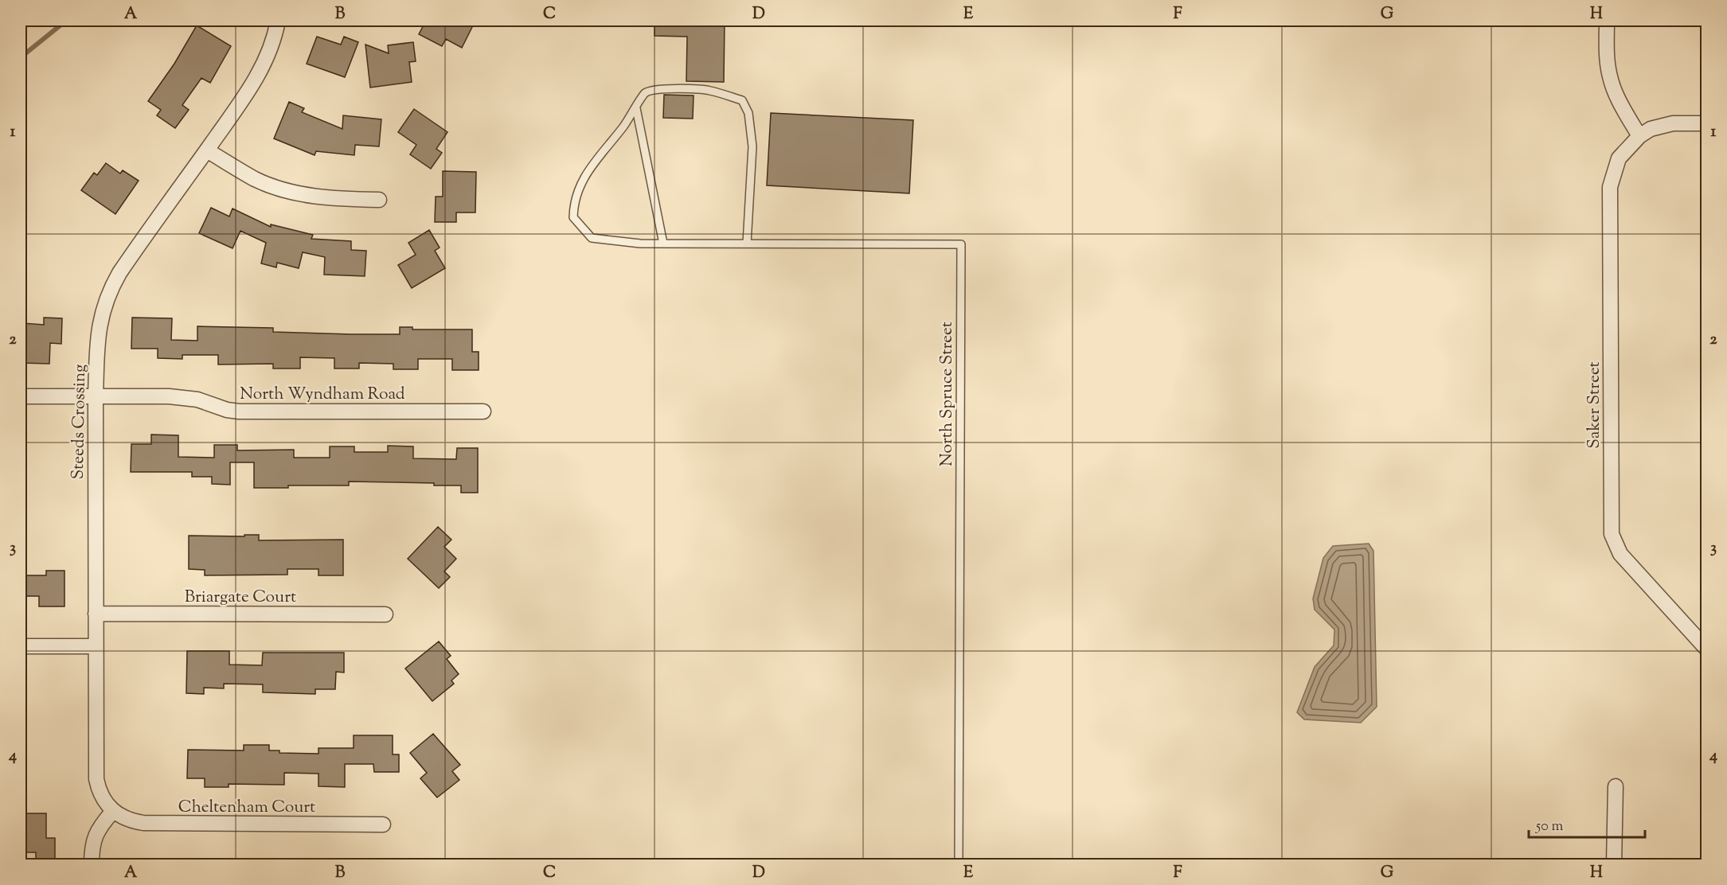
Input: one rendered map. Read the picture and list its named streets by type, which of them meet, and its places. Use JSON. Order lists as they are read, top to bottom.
{
  "streets": {
    "street": [
      "North Wyndham Road",
      "Saker Street",
      "Steeds Crossing",
      "Briargate Court",
      "Cheltenham Court"
    ],
    "lane": ["North Spruce Street"]
  },
  "crossings": [
    ["North Wyndham Road", "Steeds Crossing"],
    ["Steeds Crossing", "Briargate Court"],
    ["Steeds Crossing", "Cheltenham Court"]
  ],
  "scale_bar": "50 m",
  "grid": {
    "columns": [
      "A",
      "B",
      "C",
      "D",
      "E",
      "F",
      "G",
      "H"
    ],
    "rows": [
      "1",
      "2",
      "3",
      "4"
    ]
  }
}
